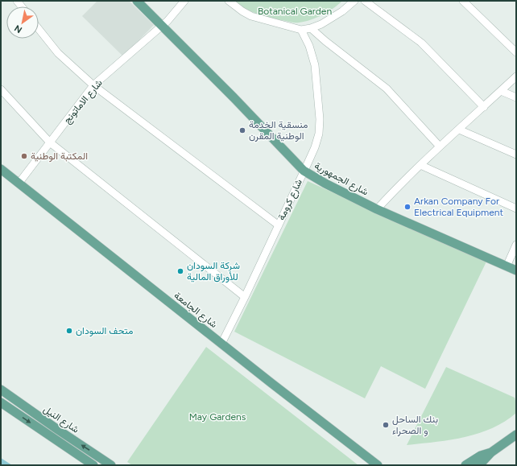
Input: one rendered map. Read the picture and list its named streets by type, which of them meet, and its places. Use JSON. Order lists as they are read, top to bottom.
{
  "streets": {
    "main road": ["شارع الجمهورية", "شارع الجامعة", "شارع النيل"],
    "street": ["شارع الاماتونج", "شارع كرومة"]
  },
  "crossings": [
    ["شارع الاماتونج", "شارع الجمهورية"],
    ["شارع الاماتونج", "شارع الجامعة"],
    ["شارع الجمهورية", "شارع كرومة"],
    ["شارع كرومة", "شارع الجامعة"]
  ],
  "parks": ["Botanical Garden", "May Gardens"],
  "places": [
    "منسقية الخدمة الوطنية المقرن",
    "المكتبة الوطنية",
    "Arkan Company For Electrical Equipment",
    "شركة السودان للأوراق المالية",
    "متحف السودان",
    "بنك الساحل و الصحراء"
  ],
  "north": "bottom left"
}
